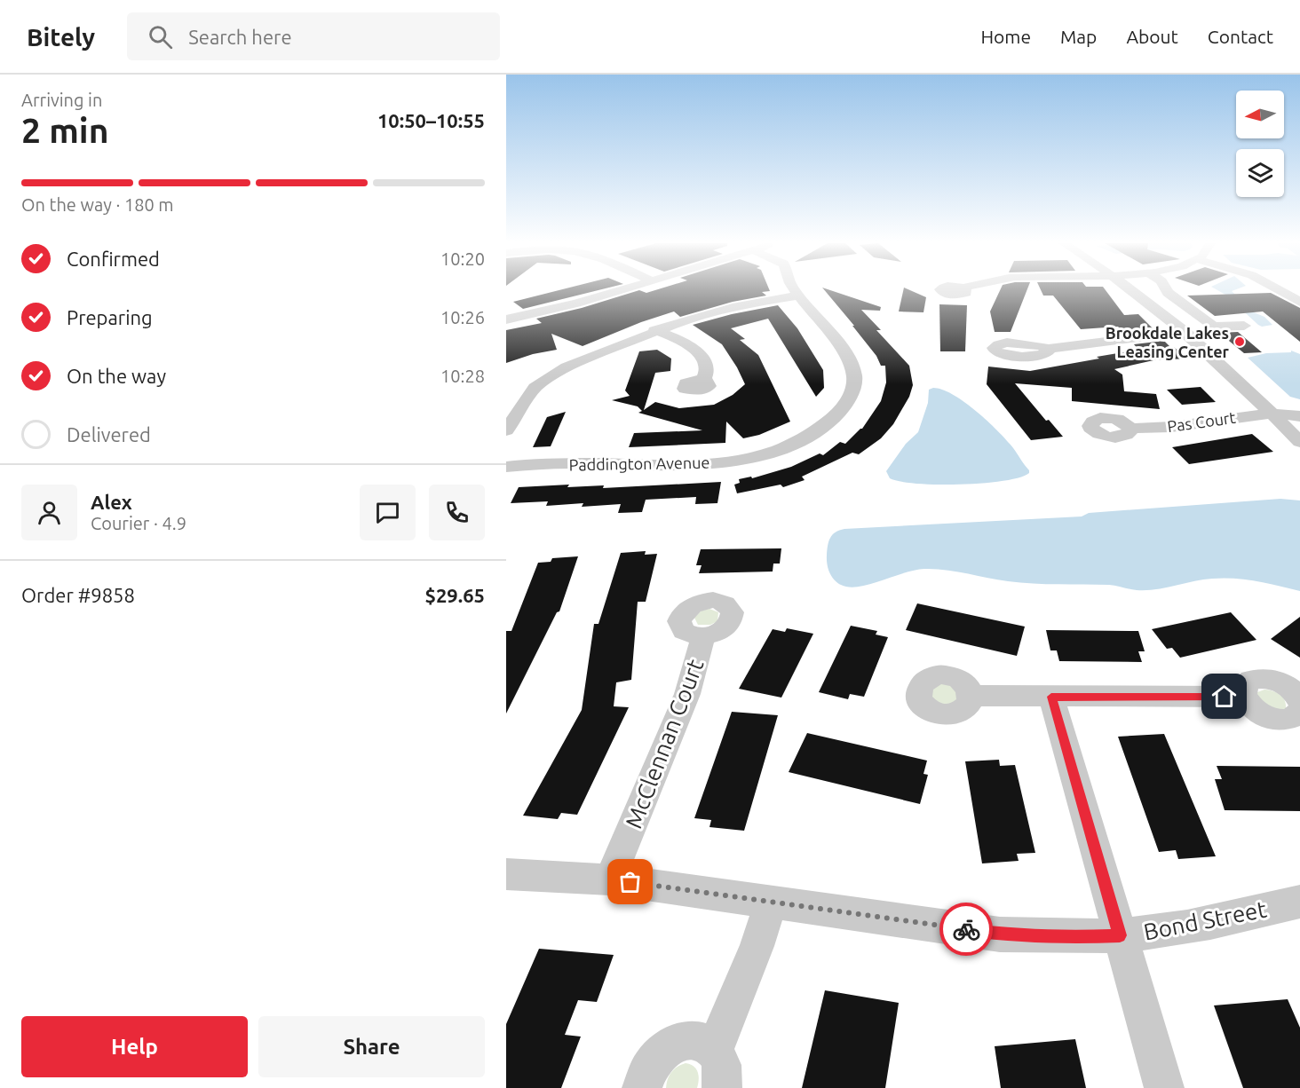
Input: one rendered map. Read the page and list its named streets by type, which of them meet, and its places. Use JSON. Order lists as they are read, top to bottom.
{
  "streets": {
    "street": [
      "Pas Court",
      "Paddington Avenue",
      "McClennan Court",
      "Bond Street"
    ]
  },
  "crossings": [
    ["McClennan Court", "Bond Street"]
  ],
  "places": ["Brookdale Lakes Leasing Center"],
  "north": "left",
  "page": {
    "header": "Bitely",
    "search": "Search here",
    "nav": [
      "Home",
      "Map",
      "About",
      "Contact"
    ],
    "heading": ["2 min", "Arriving in", "10:50–10:55"],
    "panel": [
      "Alex",
      "Courier · 4.9",
      "Order #9858",
      "$29.65"
    ],
    "bar": "On the way · 180 m",
    "list": [
      ["Confirmed", "10:20"],
      ["Preparing", "10:26"],
      ["On the way", "10:28"],
      "Delivered"
    ],
    "buttons": ["Help", "Share"]
  }
}
